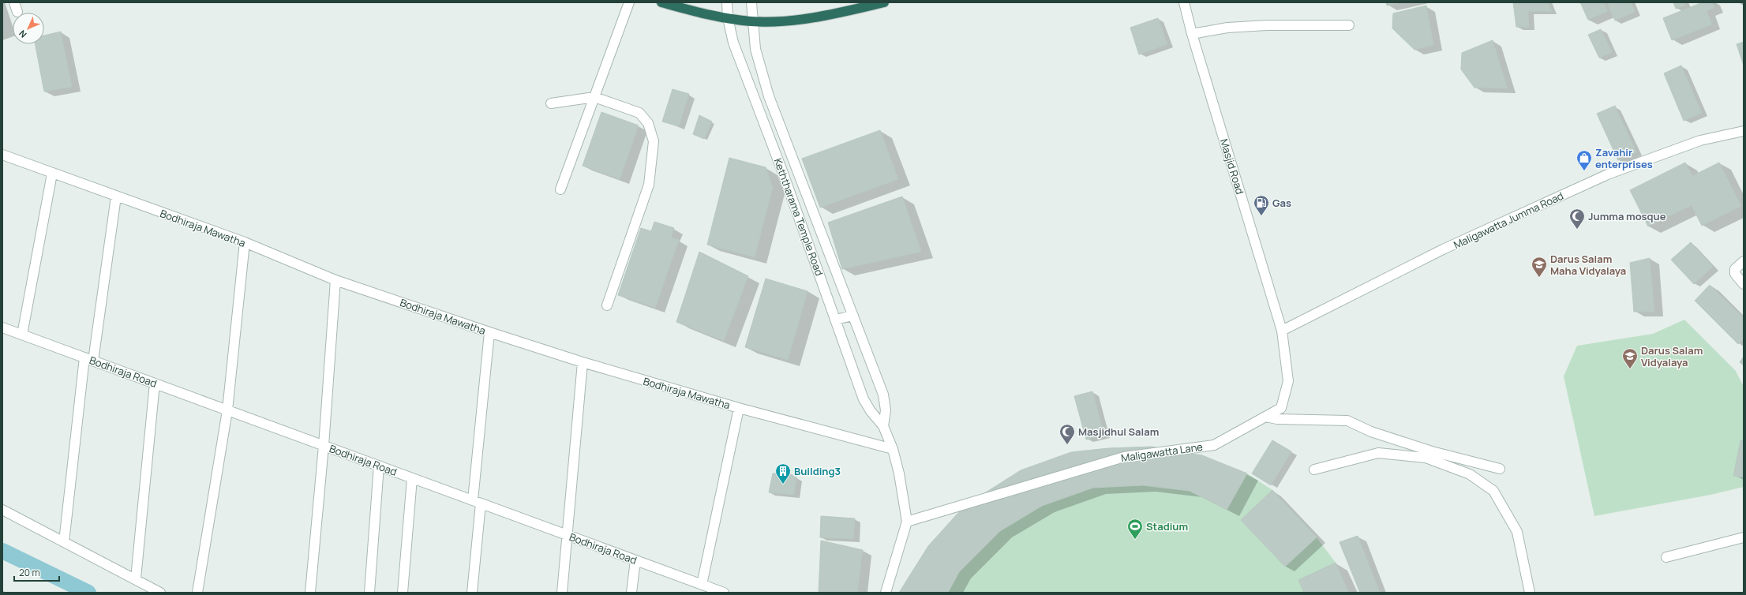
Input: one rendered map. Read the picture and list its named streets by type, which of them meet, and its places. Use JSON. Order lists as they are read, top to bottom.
{
  "streets": {
    "street": [
      "Masjid Road",
      "Keththarama Temple Road",
      "Maligawatta Jumma Road",
      "Bodhiraja Mawatha",
      "Bodhiraja Road",
      "Maligawatta Lane"
    ]
  },
  "crossings": [
    ["Masjid Road", "Maligawatta Jumma Road"],
    ["Masjid Road", "Maligawatta Lane"],
    ["Keththarama Temple Road", "Bodhiraja Mawatha"],
    ["Keththarama Temple Road", "Maligawatta Lane"],
    ["Maligawatta Jumma Road", "Maligawatta Lane"]
  ],
  "places": {
    "shop": ["Zavahir enterprises"],
    "fuel station": ["Gas"],
    "mosque": ["Jumma mosque", "Masjidhul Salam"],
    "school or university": ["Darus Salam Maha Vidyalaya", "Darus Salam Vidyalaya"],
    "building": ["Building3"],
    "sports": ["Stadium"]
  },
  "scale_bar": "20 m",
  "north": "bottom left"
}
